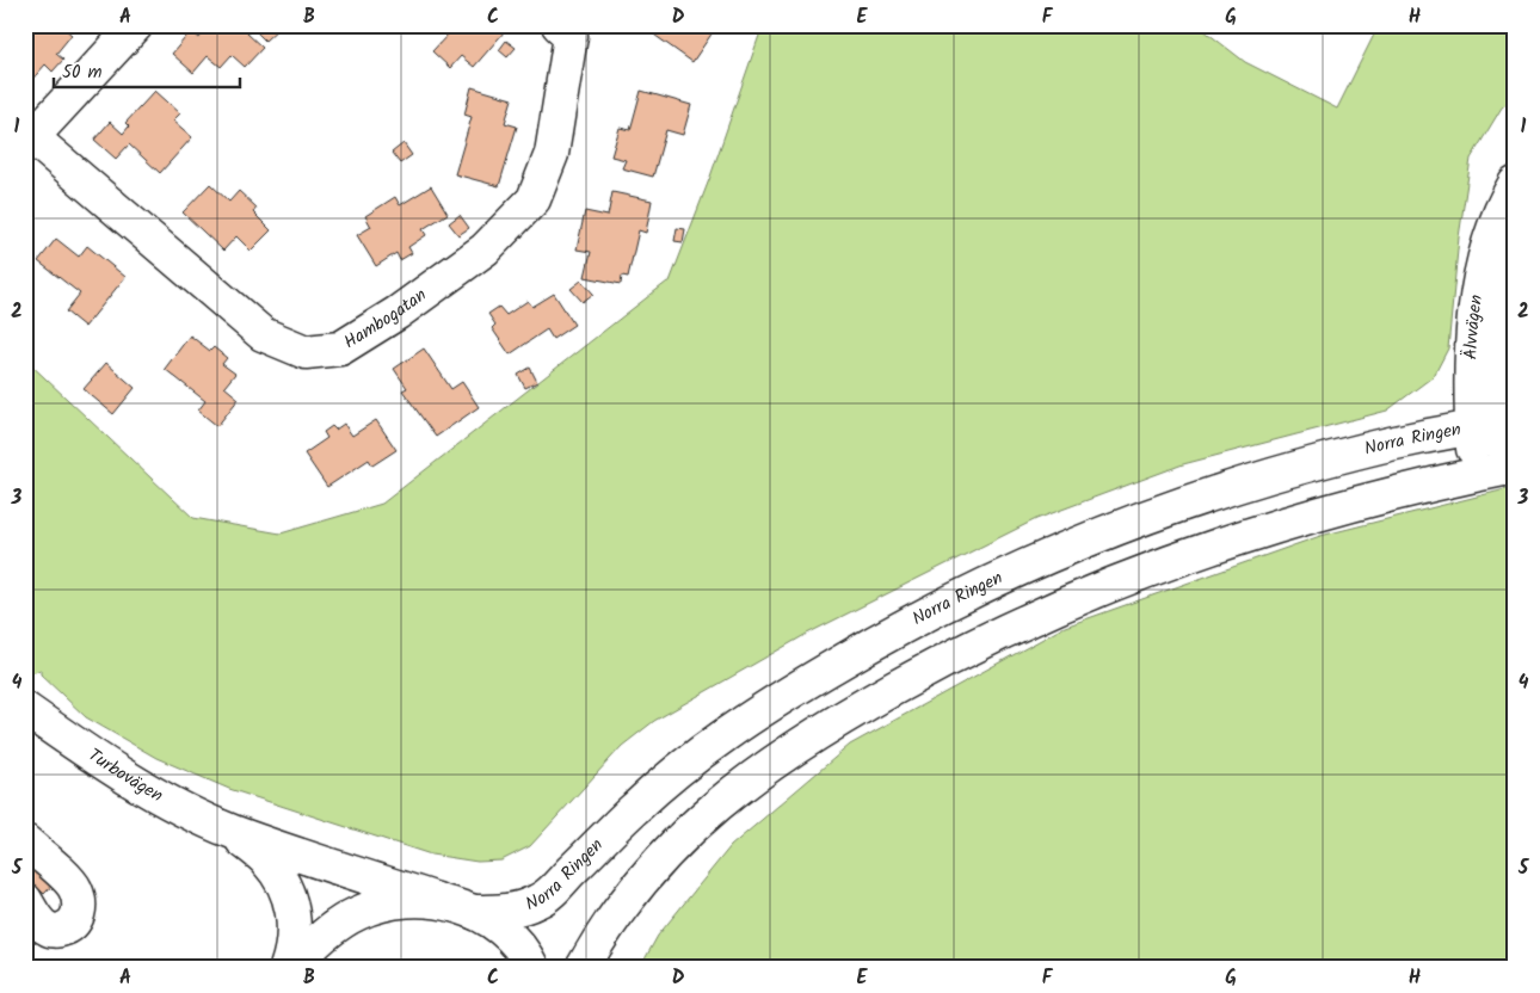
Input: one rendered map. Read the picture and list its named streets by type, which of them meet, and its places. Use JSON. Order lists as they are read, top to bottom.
{
  "streets": {
    "main road": [
      "Hambogatan",
      "Älvvägen",
      "Norra Ringen",
      "Turbovägen"
    ]
  },
  "crossings": [
    ["Älvvägen", "Norra Ringen"],
    ["Norra Ringen", "Turbovägen"]
  ],
  "scale_bar": "50 m",
  "grid": {
    "columns": [
      "A",
      "B",
      "C",
      "D",
      "E",
      "F",
      "G",
      "H"
    ],
    "rows": [
      "1",
      "2",
      "3",
      "4",
      "5"
    ]
  }
}
